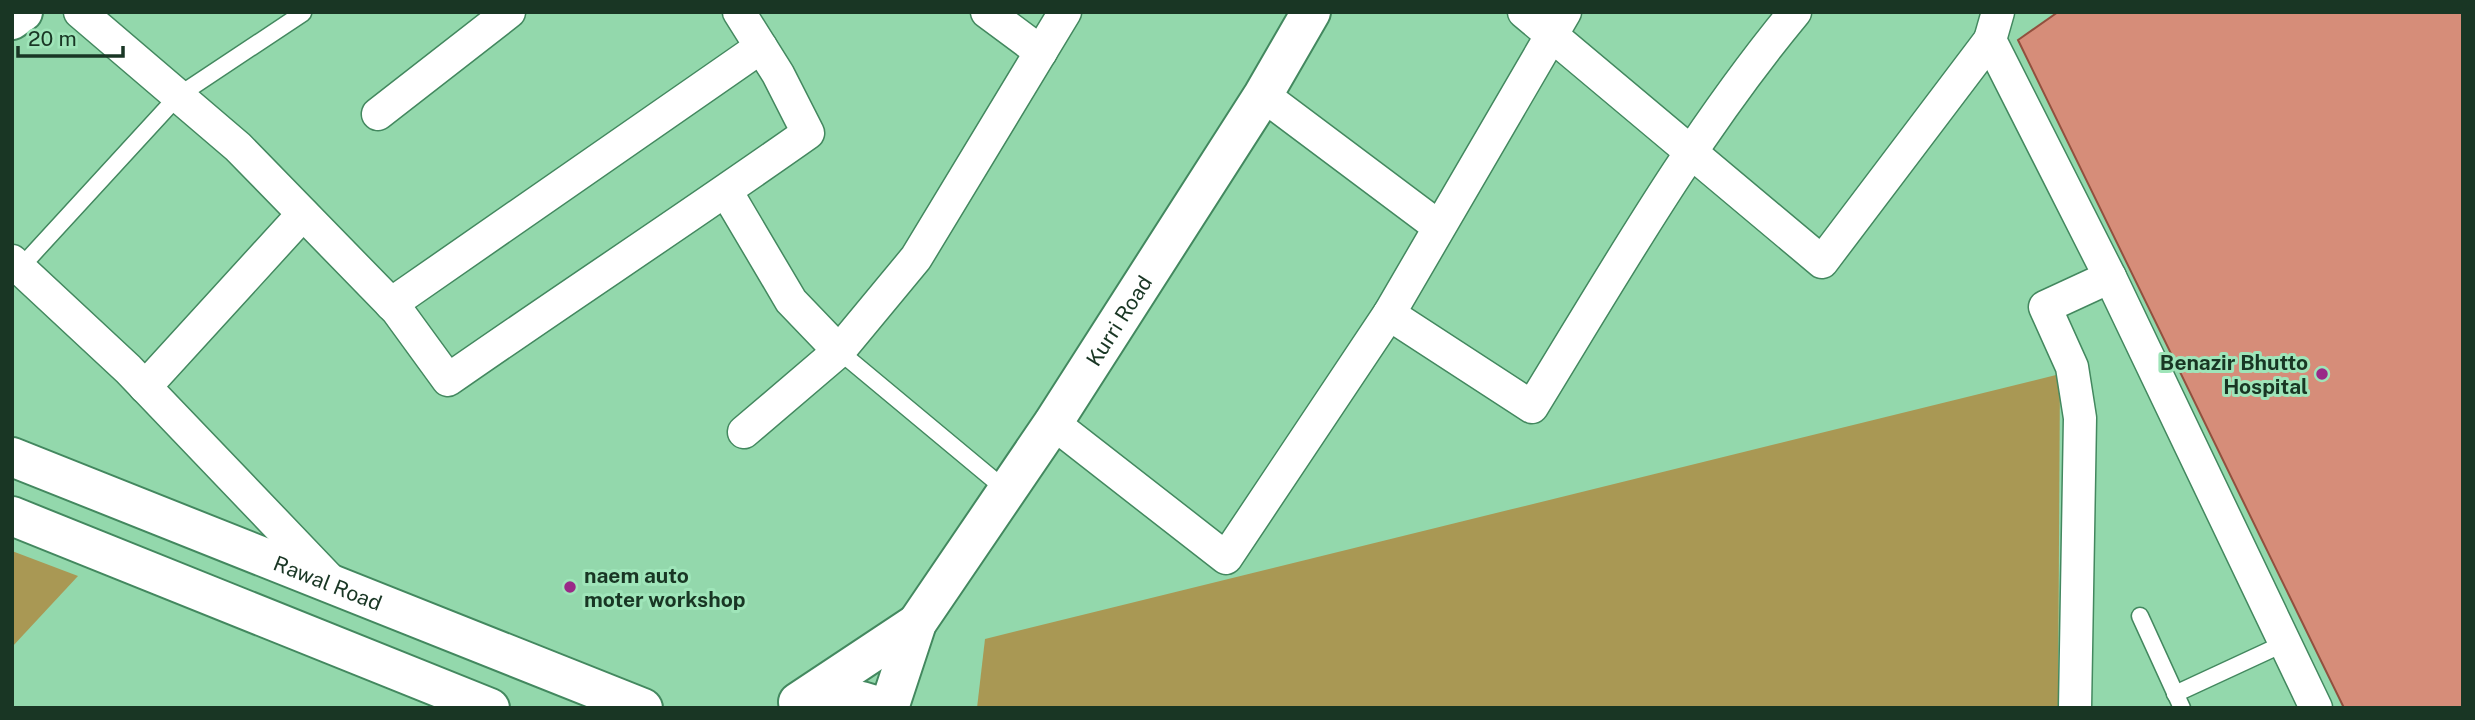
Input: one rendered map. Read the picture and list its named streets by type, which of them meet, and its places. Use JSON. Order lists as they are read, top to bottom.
{
  "streets": {
    "main road": ["Kurri Road", "Rawal Road"]
  },
  "places": ["Benazir Bhutto Hospital", "naem auto moter workshop"],
  "scale_bar": "20 m"
}
